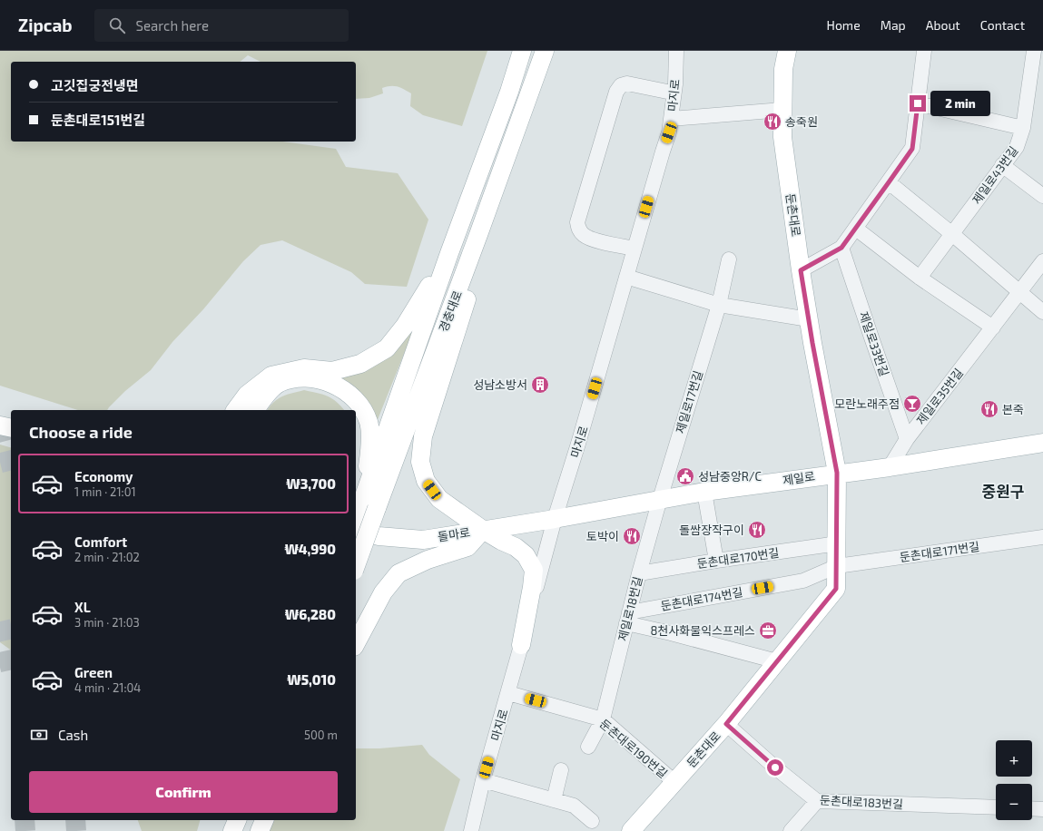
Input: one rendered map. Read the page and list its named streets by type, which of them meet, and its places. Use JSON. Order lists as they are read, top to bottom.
{
  "streets": {
    "main road": [
      "둔촌대로",
      "경충대로",
      "제일로",
      "돌마로"
    ],
    "street": [
      "마지로",
      "제일로43번길",
      "제일로33번길",
      "제일로35번길",
      "제일로17번길",
      "둔촌대로171번길",
      "둔촌대로170번길",
      "둔촌대로174번길",
      "제일로18번길",
      "둔촌대로190번길",
      "둔촌대로183번길"
    ]
  },
  "crossings": [
    ["마지로", "제일로"],
    ["마지로", "돌마로"],
    ["마지로", "둔촌대로190번길"],
    ["둔촌대로", "제일로"],
    ["둔촌대로", "둔촌대로171번길"],
    ["둔촌대로", "둔촌대로170번길"],
    ["둔촌대로", "둔촌대로174번길"],
    ["둔촌대로", "둔촌대로190번길"],
    ["둔촌대로", "둔촌대로183번길"],
    ["제일로33번길", "제일로35번길"],
    ["제일로35번길", "제일로"],
    ["제일로17번길", "제일로"],
    ["제일로17번길", "제일로18번길"],
    ["제일로", "돌마로"],
    ["제일로", "제일로18번길"],
    ["둔촌대로171번길", "둔촌대로174번길"],
    ["둔촌대로170번길", "제일로18번길"],
    ["둔촌대로174번길", "제일로18번길"],
    ["제일로18번길", "둔촌대로190번길"]
  ],
  "districts": ["중원구"],
  "places": {
    "restaurant": [
      "송죽원",
      "본죽",
      "돌쌈장작구이",
      "토박이"
    ],
    "building": ["성남소방서"],
    "bar": ["모란노래주점"],
    "public building": ["성남중앙R/C"],
    "office": ["8천사화물익스프레스"]
  },
  "page": {
    "header": "Zipcab",
    "search": "Search here",
    "nav": [
      "Home",
      "Map",
      "About",
      "Contact"
    ],
    "banner": ["고깃집궁전냉면", "둔촌대로151번길"],
    "bubble": "2 min",
    "heading": "Choose a ride",
    "list": [
      {
        "name": "Economy",
        "note": "1 min · 21:01",
        "value": "₩3,700"
      },
      {
        "name": "Comfort",
        "note": "2 min · 21:02",
        "value": "₩4,990"
      },
      {
        "name": "XL",
        "note": "3 min · 21:03",
        "value": "₩6,280"
      },
      {
        "name": "Green",
        "note": "4 min · 21:04",
        "value": "₩5,010"
      }
    ],
    "pay": ["Cash", "500 m"],
    "map_buttons": ["+", "−"],
    "buttons": "Confirm"
  }
}
